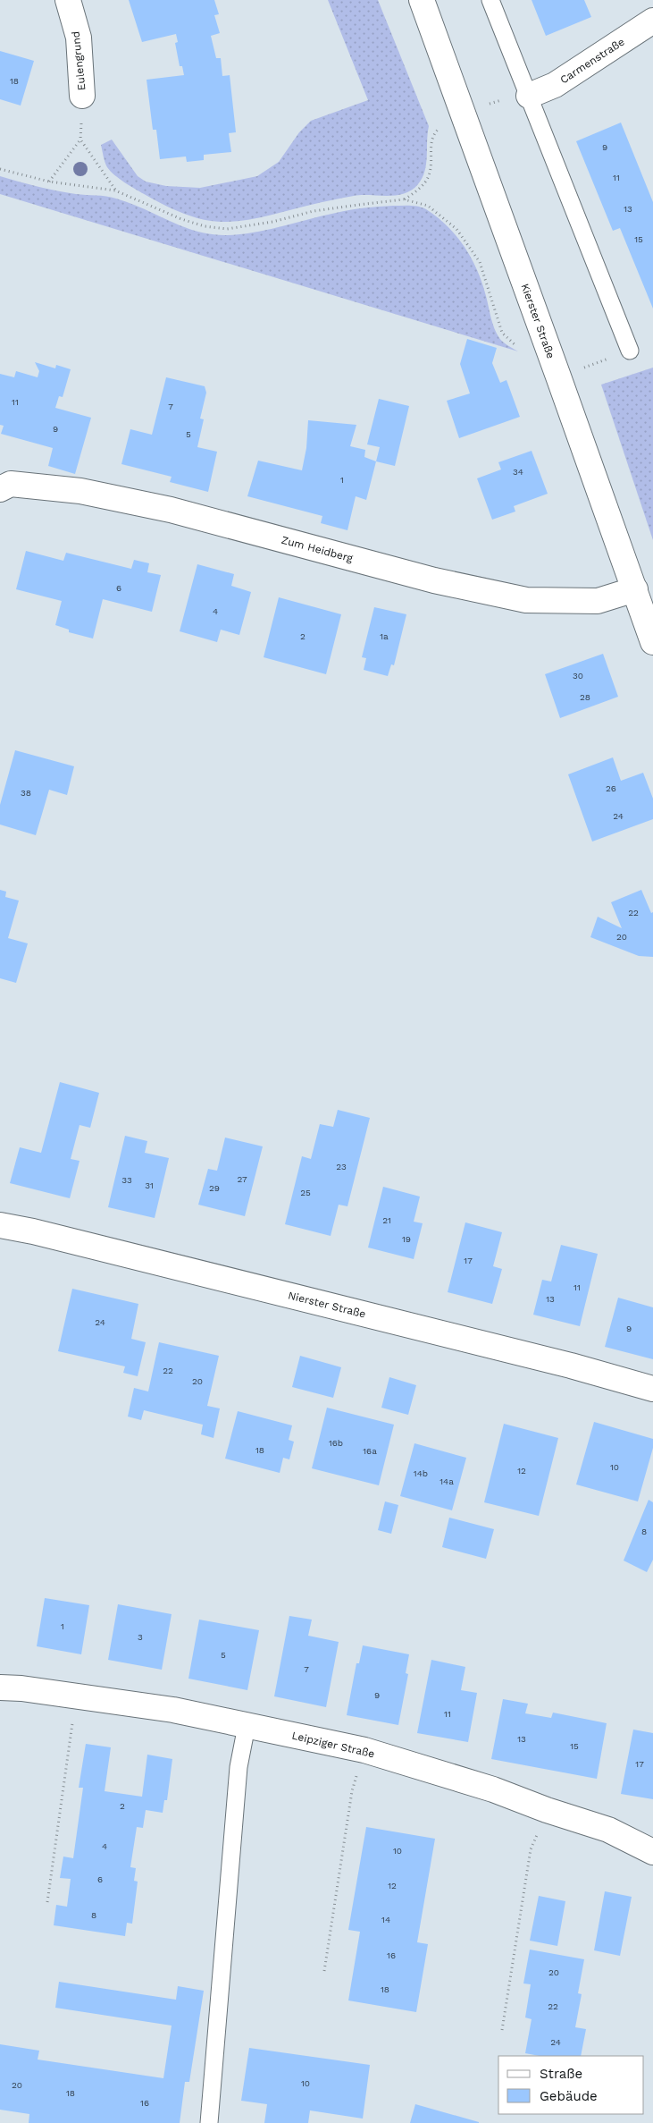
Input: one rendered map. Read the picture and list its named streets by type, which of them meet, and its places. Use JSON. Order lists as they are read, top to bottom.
{
  "streets": {
    "street": [
      "Eulengrund",
      "Carmenstraße",
      "Kierster Straße",
      "Zum Heidberg",
      "Nierster Straße",
      "Leipziger Straße"
    ]
  },
  "crossings": [
    ["Kierster Straße", "Zum Heidberg"]
  ],
  "house_numbers": [
    "18",
    "9",
    "11",
    "13",
    "15",
    "11",
    "7",
    "9",
    "5",
    "34",
    "1",
    "6",
    "4",
    "2",
    "1a",
    "30",
    "28",
    "26",
    "38",
    "24",
    "22",
    "20",
    "23",
    "27",
    "33",
    "31",
    "29",
    "25",
    "21",
    "19",
    "17",
    "11",
    "13",
    "24",
    "9",
    "22",
    "20",
    "16b",
    "18",
    "16a",
    "10",
    "12",
    "14b",
    "14a",
    "8",
    "1",
    "3",
    "5",
    "7",
    "9",
    "11",
    "13",
    "15",
    "17",
    "2",
    "4",
    "10",
    "6",
    "12",
    "8",
    "14",
    "16",
    "20",
    "18",
    "22",
    "24",
    "10",
    "20",
    "18",
    "16"
  ],
  "legend": ["Straße", "Gebäude"]
}
